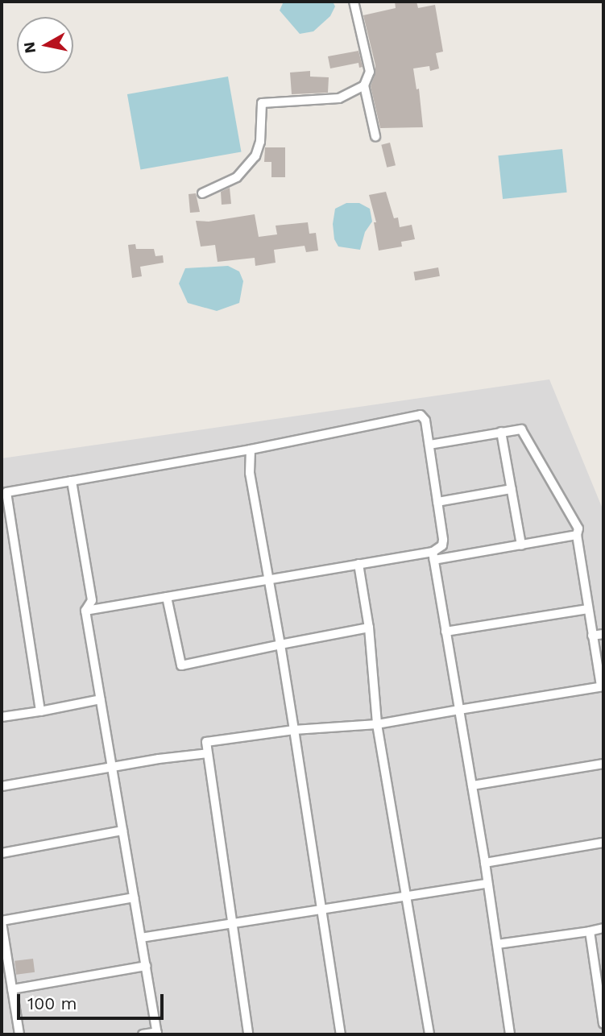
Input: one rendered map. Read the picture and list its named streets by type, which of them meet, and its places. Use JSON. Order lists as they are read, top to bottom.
{
  "scale_bar": "100 m",
  "north": "left"
}
